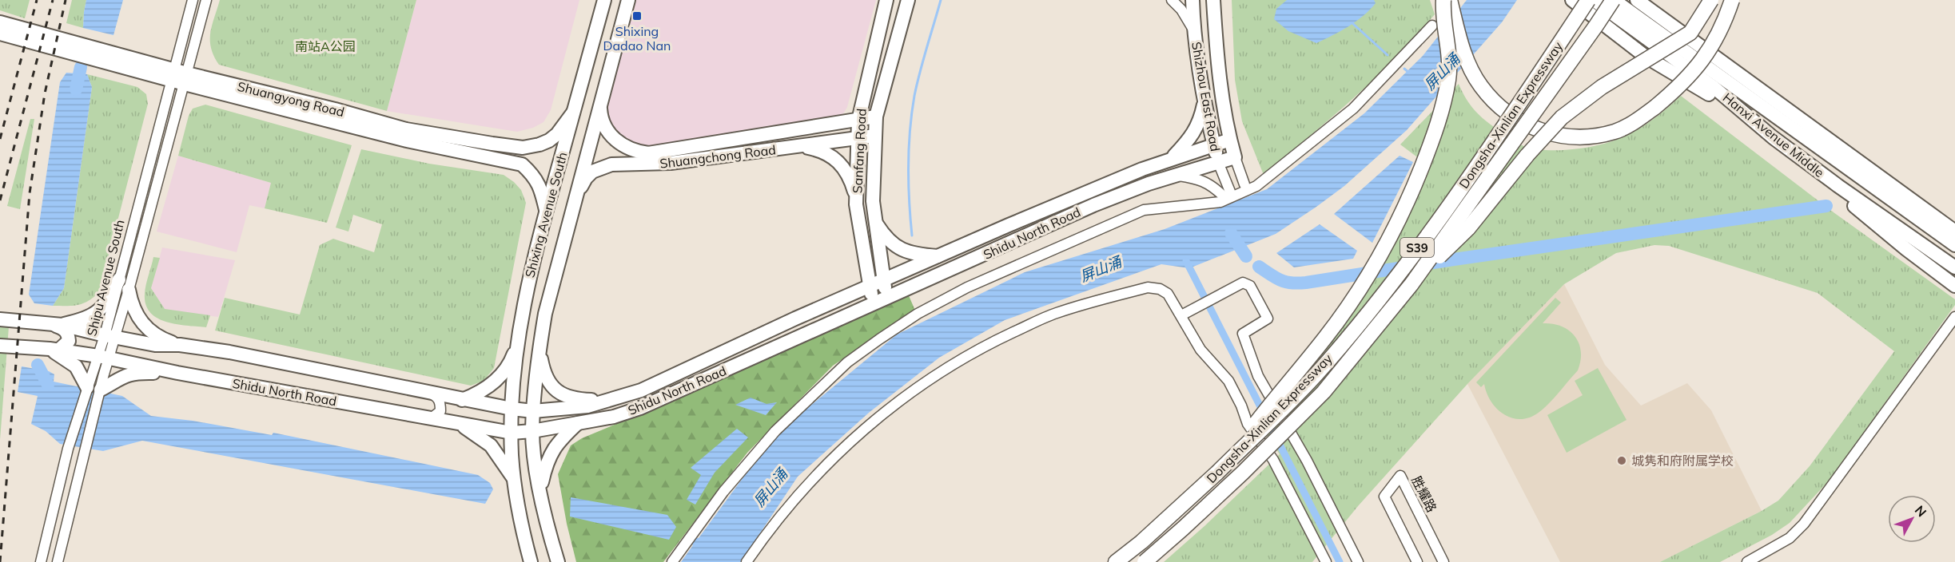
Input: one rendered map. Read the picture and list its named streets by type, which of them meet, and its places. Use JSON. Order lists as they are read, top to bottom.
{
  "streets": {
    "highway": ["Dongsha-Xinlian Expressway", "S39"],
    "main road": [
      "Shizhou East Road",
      "Shuangyong Road",
      "Hanxi Avenue Middle",
      "Sanfang Road",
      "Shuangchong Road",
      "Shixing Avenue South",
      "Shidu North Road"
    ],
    "street": ["Shipu Avenue South", "胜耀路"]
  },
  "crossings": [
    ["Shizhou East Road", "Shidu North Road"],
    ["Shuangyong Road", "Shixing Avenue South"],
    ["Shuangyong Road", "Shipu Avenue South"],
    ["Dongsha-Xinlian Expressway", "Hanxi Avenue Middle"],
    ["Sanfang Road", "Shuangchong Road"],
    ["Sanfang Road", "Shidu North Road"],
    ["Shuangchong Road", "Shixing Avenue South"],
    ["Shixing Avenue South", "Shidu North Road"],
    ["Shidu North Road", "Shipu Avenue South"]
  ],
  "water": ["屏山涌"],
  "parks": ["南站A公园"],
  "places": {
    "transit": ["Shixing Dadao Nan"],
    "other": ["城隽和府附属学校"]
  },
  "north": "top right"
}
